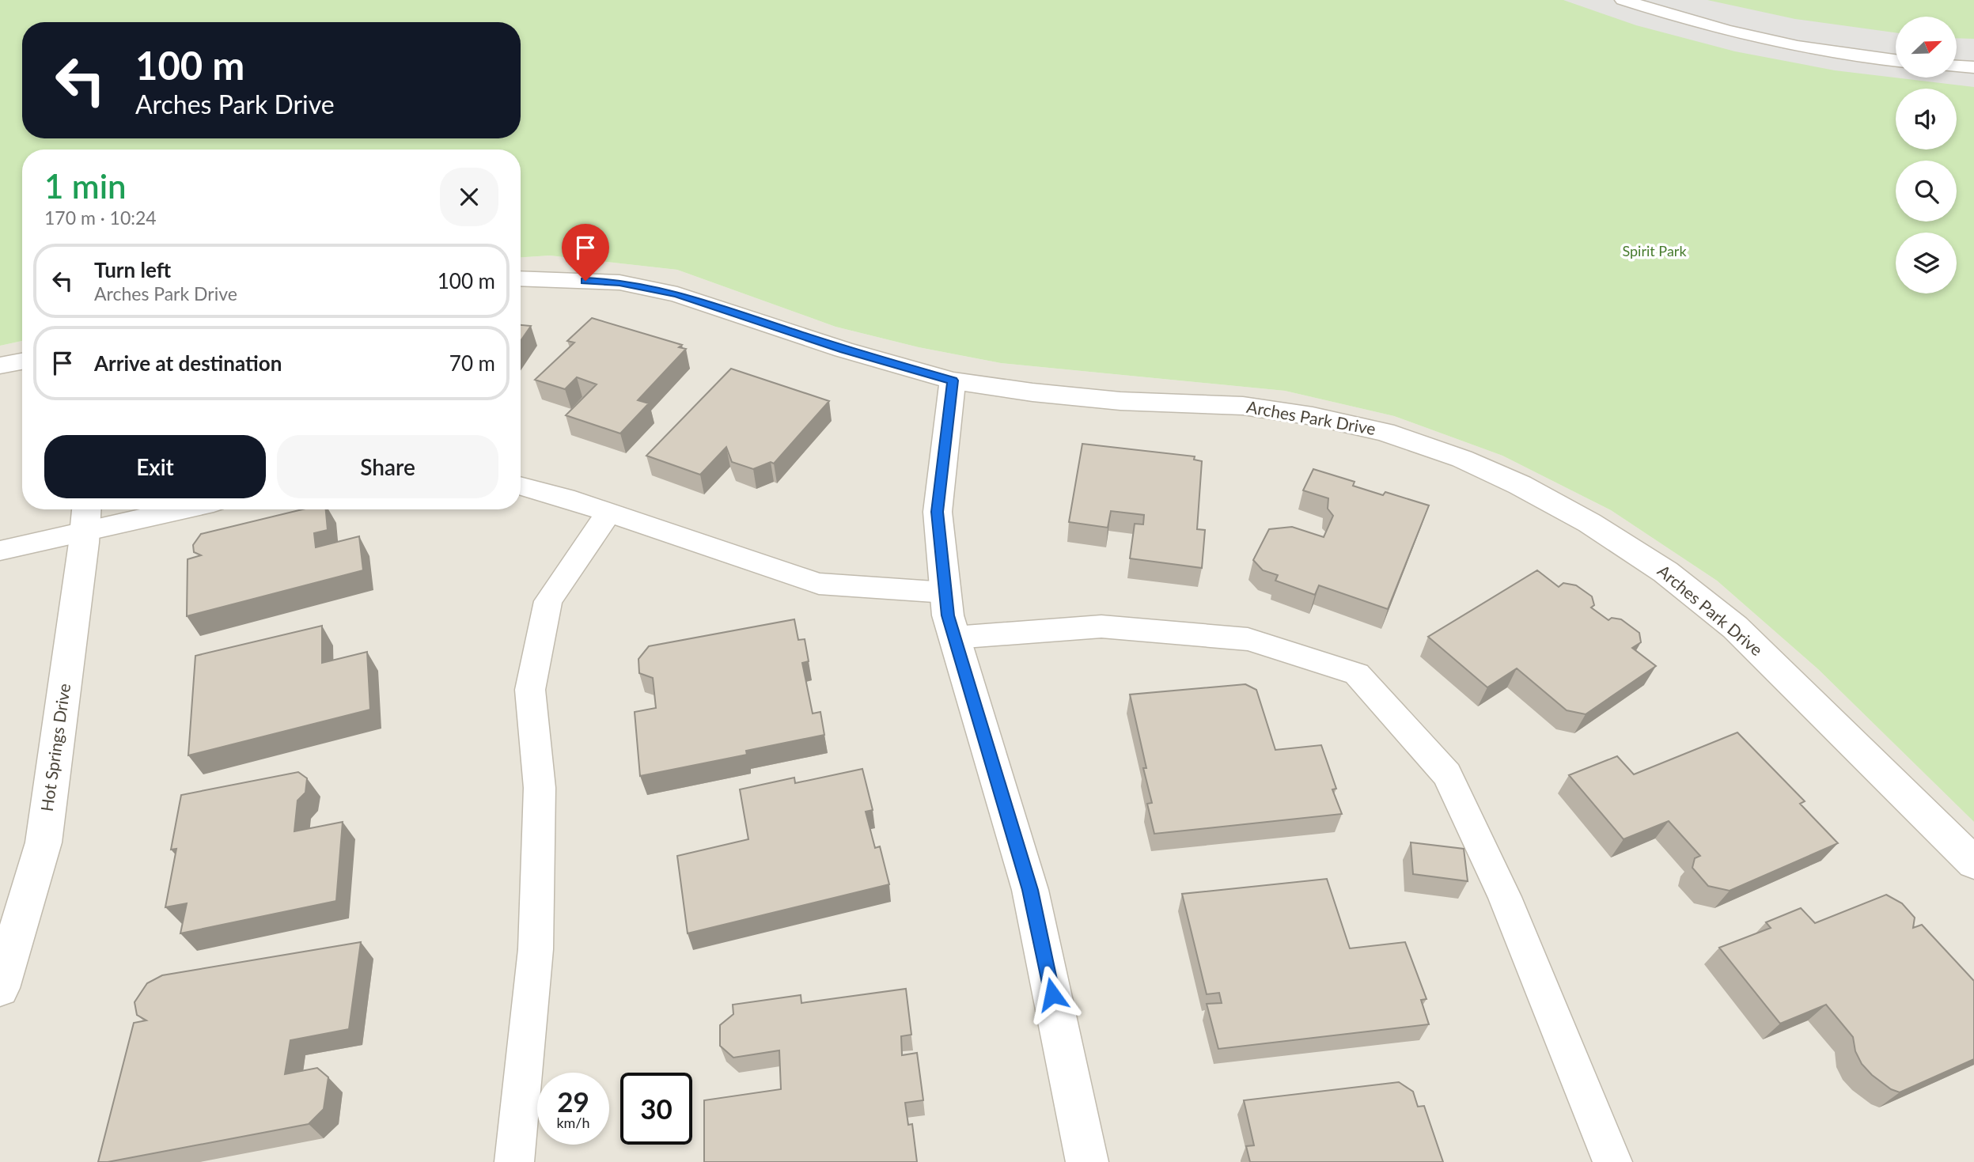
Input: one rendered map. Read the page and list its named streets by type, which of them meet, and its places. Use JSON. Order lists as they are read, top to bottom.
{
  "streets": {
    "street": ["Arches Park Drive", "Hot Springs Drive"]
  },
  "parks": ["Spirit Park"],
  "north": "top right",
  "page": {
    "turn": ["100 m", "Arches Park Drive"],
    "heading": ["1 min", "170 m · 10:24"],
    "list": [
      {
        "name": "Turn left",
        "note": "Arches Park Drive",
        "value": "100 m"
      },
      {
        "name": "Arrive at destination",
        "value": "70 m"
      }
    ],
    "buttons": ["Exit", "Share"],
    "speed": "29 km/h",
    "limit": "30"
  }
}
